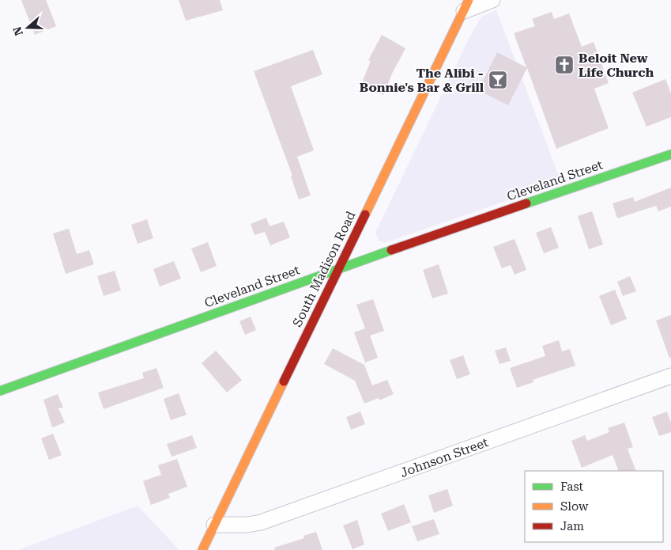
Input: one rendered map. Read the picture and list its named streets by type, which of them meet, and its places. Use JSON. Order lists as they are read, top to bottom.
{
  "streets": {
    "street": ["Cleveland Street", "South Madison Road", "Johnson Street"]
  },
  "crossings": [
    ["Cleveland Street", "South Madison Road"],
    ["South Madison Road", "Johnson Street"]
  ],
  "places": {
    "church": ["Beloit New Life Church"],
    "bar": ["The Alibi - Bonnie's Bar & Grill"]
  },
  "legend": ["Fast", "Slow", "Jam"],
  "north": "left"
}
